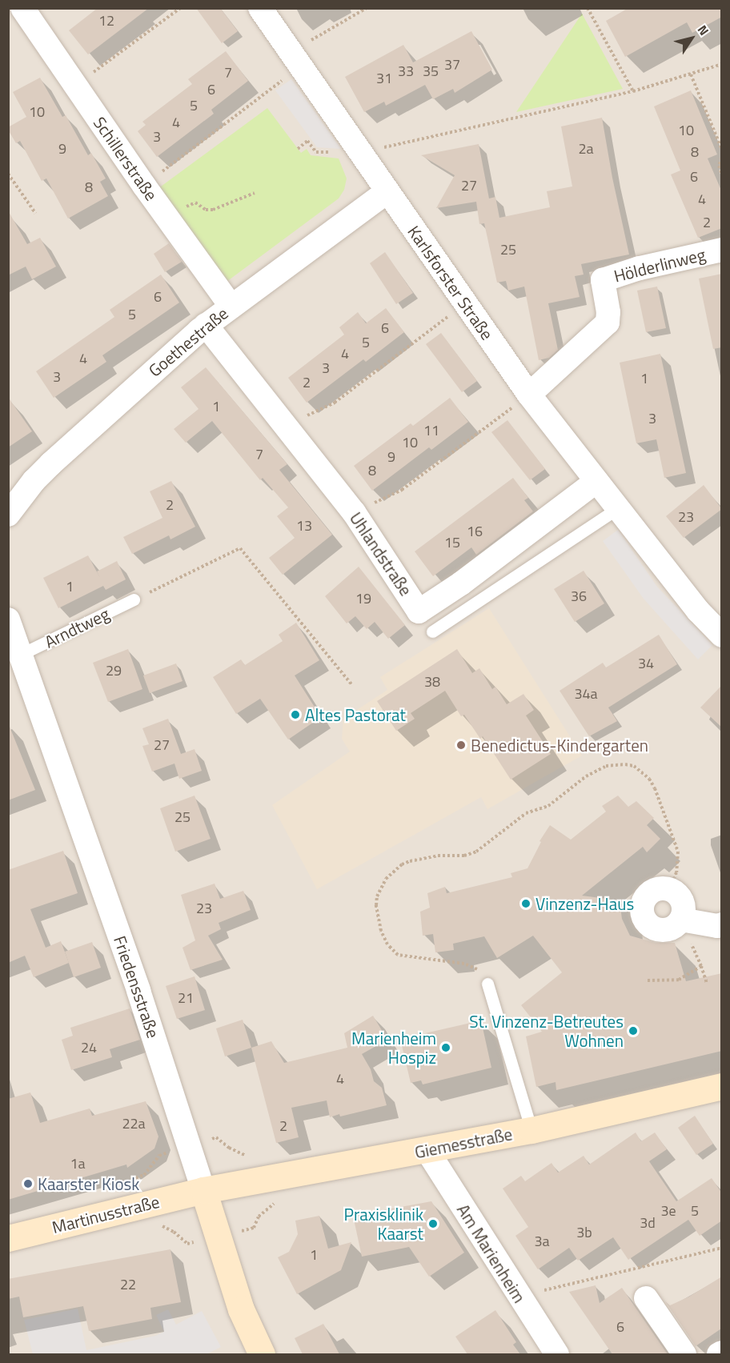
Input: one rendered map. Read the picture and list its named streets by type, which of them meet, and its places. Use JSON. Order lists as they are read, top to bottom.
{
  "streets": {
    "main road": ["Friedensstraße", "Giemesstraße", "Martinusstraße"],
    "street": [
      "Schillerstraße",
      "Hölderlinweg",
      "Karlsforster Straße",
      "Goethestraße",
      "Uhlandstraße",
      "Am Marienheim"
    ],
    "lane": ["Arndtweg"]
  },
  "crossings": [
    ["Schillerstraße", "Goethestraße"],
    ["Hölderlinweg", "Karlsforster Straße"],
    ["Karlsforster Straße", "Goethestraße"],
    ["Karlsforster Straße", "Uhlandstraße"],
    ["Goethestraße", "Uhlandstraße"],
    ["Arndtweg", "Friedensstraße"],
    ["Friedensstraße", "Giemesstraße"],
    ["Friedensstraße", "Martinusstraße"],
    ["Giemesstraße", "Martinusstraße"],
    ["Giemesstraße", "Am Marienheim"]
  ],
  "places": [
    "Altes Pastorat",
    "Benedictus-Kindergarten",
    "Vinzenz-Haus",
    "St. Vinzenz-Betreutes Wohnen",
    "Marienheim Hospiz",
    "Kaarster Kiosk",
    "Praxisklinik Kaarst"
  ],
  "house_numbers": [
    "12",
    "37",
    "33",
    "35",
    "7",
    "31",
    "6",
    "5",
    "10",
    "4",
    "10",
    "3",
    "9",
    "2a",
    "8",
    "6",
    "27",
    "8",
    "4",
    "2",
    "25",
    "6",
    "5",
    "6",
    "5",
    "4",
    "4",
    "3",
    "3",
    "1",
    "2",
    "1",
    "3",
    "11",
    "10",
    "7",
    "9",
    "8",
    "2",
    "23",
    "13",
    "16",
    "15",
    "1",
    "36",
    "19",
    "34",
    "29",
    "38",
    "34a",
    "27",
    "25",
    "23",
    "21",
    "24",
    "4",
    "22a",
    "2",
    "1a",
    "3e",
    "5",
    "3d",
    "3b",
    "3a",
    "1",
    "22",
    "6"
  ],
  "north": "top right"
}
